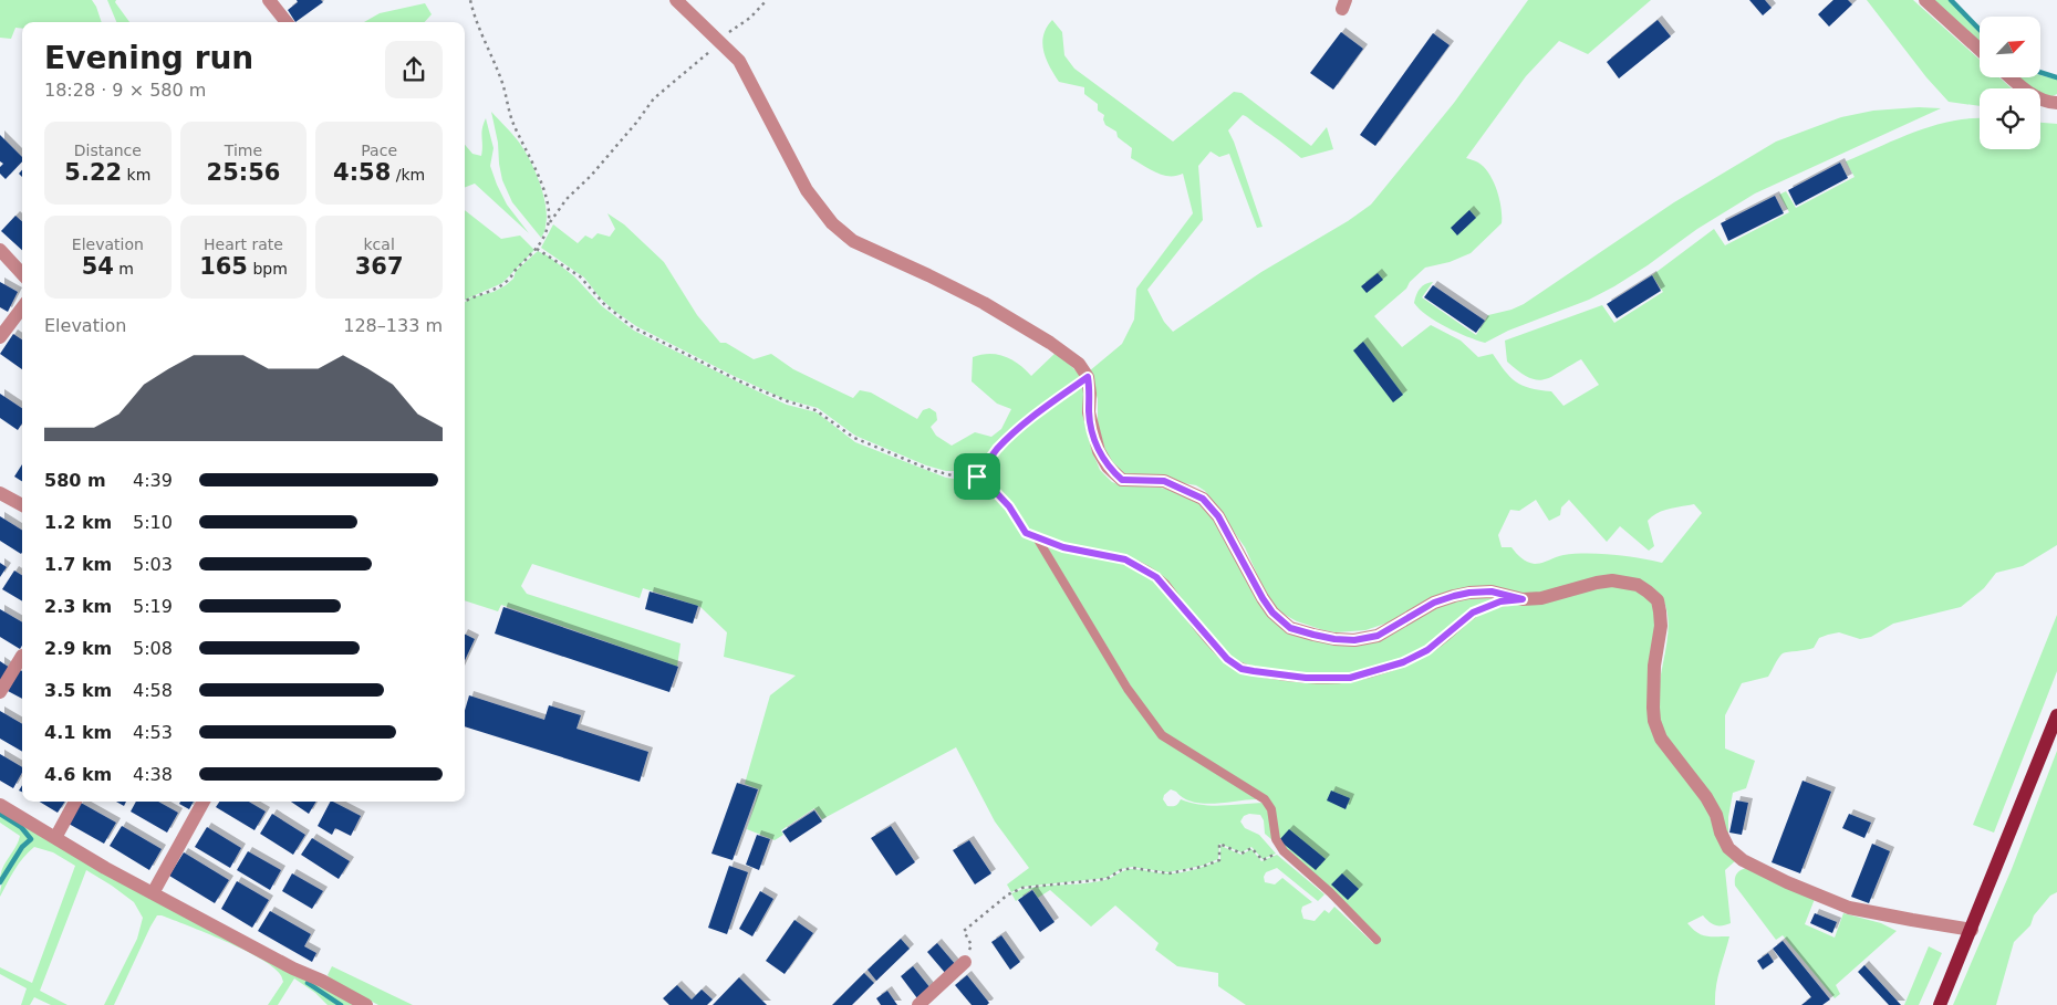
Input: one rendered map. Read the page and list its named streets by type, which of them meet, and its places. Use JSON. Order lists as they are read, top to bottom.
{
  "north": "top right",
  "page": {
    "heading": ["Evening run", "18:28 · 9 × 580 m"],
    "stats": [
      ["Distance", "5.22 km"],
      ["Time", "25:56"],
      ["Pace", "4:58 /km"],
      ["Elevation", "54 m"],
      ["Heart rate", "165 bpm"],
      ["kcal", "367"]
    ],
    "chart": ["Elevation", "128–133 m"],
    "list": [
      {
        "name": "580 m",
        "note": "4:39"
      },
      {
        "name": "1.2 km",
        "note": "5:10"
      },
      {
        "name": "1.7 km",
        "note": "5:03"
      },
      {
        "name": "2.3 km",
        "note": "5:19"
      },
      {
        "name": "2.9 km",
        "note": "5:08"
      },
      {
        "name": "3.5 km",
        "note": "4:58"
      },
      {
        "name": "4.1 km",
        "note": "4:53"
      },
      {
        "name": "4.6 km",
        "note": "4:38"
      }
    ]
  }
}
